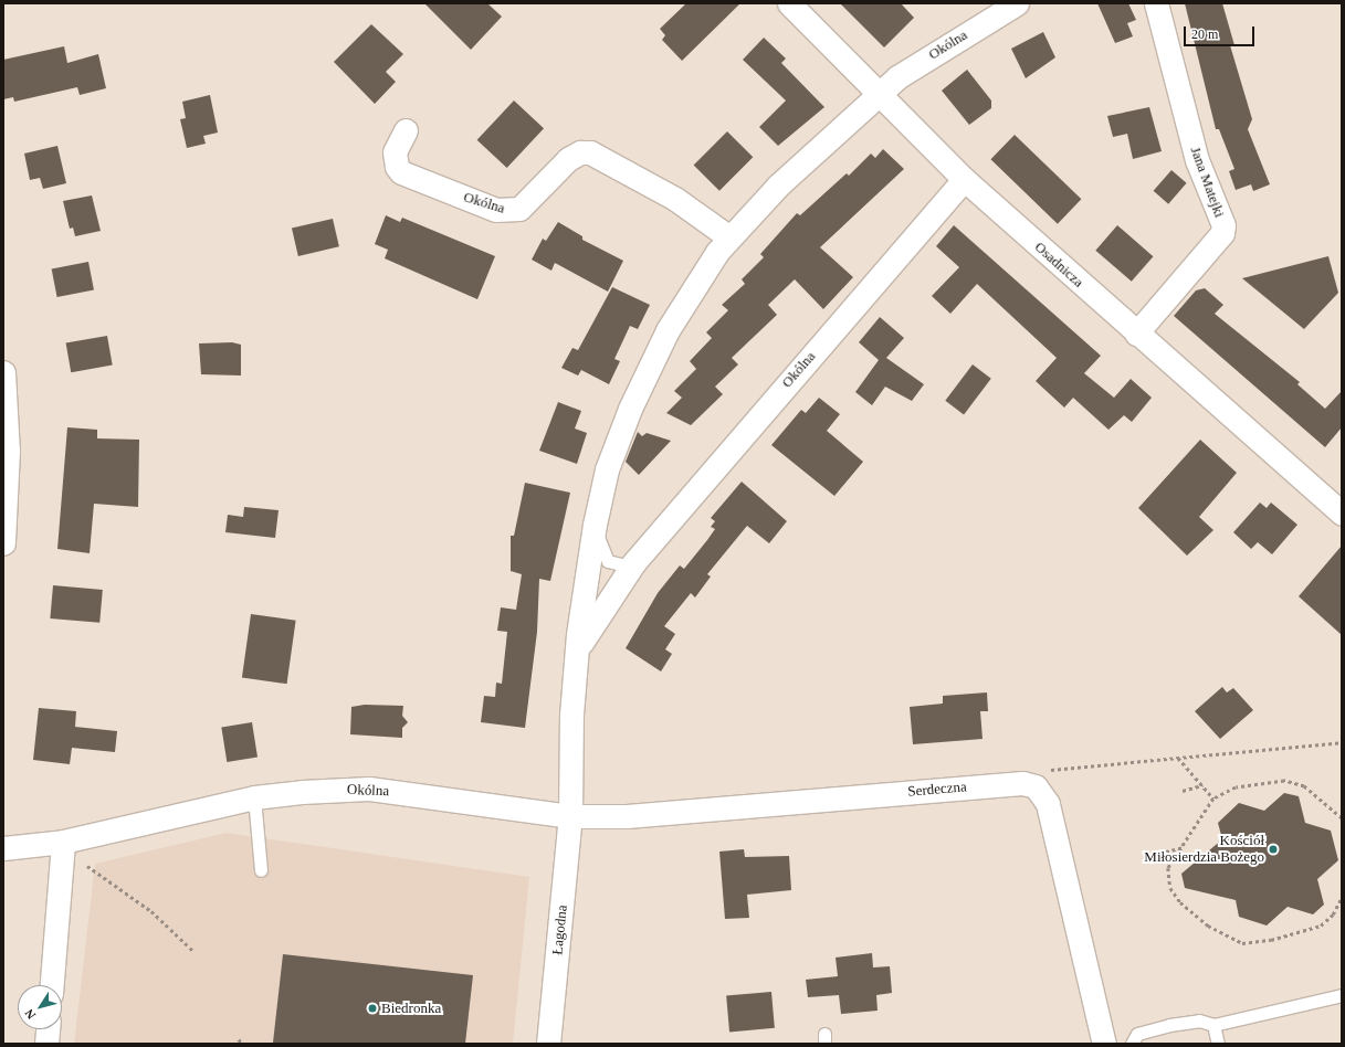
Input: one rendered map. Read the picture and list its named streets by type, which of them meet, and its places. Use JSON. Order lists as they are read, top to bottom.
{
  "streets": {
    "street": [
      "Okólna",
      "Jana Matejki",
      "Osadnicza",
      "Serdeczna",
      "Łagodna"
    ]
  },
  "crossings": [
    ["Okólna", "Osadnicza"],
    ["Okólna", "Serdeczna"],
    ["Okólna", "Łagodna"],
    ["Jana Matejki", "Osadnicza"],
    ["Serdeczna", "Łagodna"]
  ],
  "places": ["Kościół Miłosierdzia Bożego", "Biedronka"],
  "scale_bar": "20 m",
  "north": "bottom left"
}
